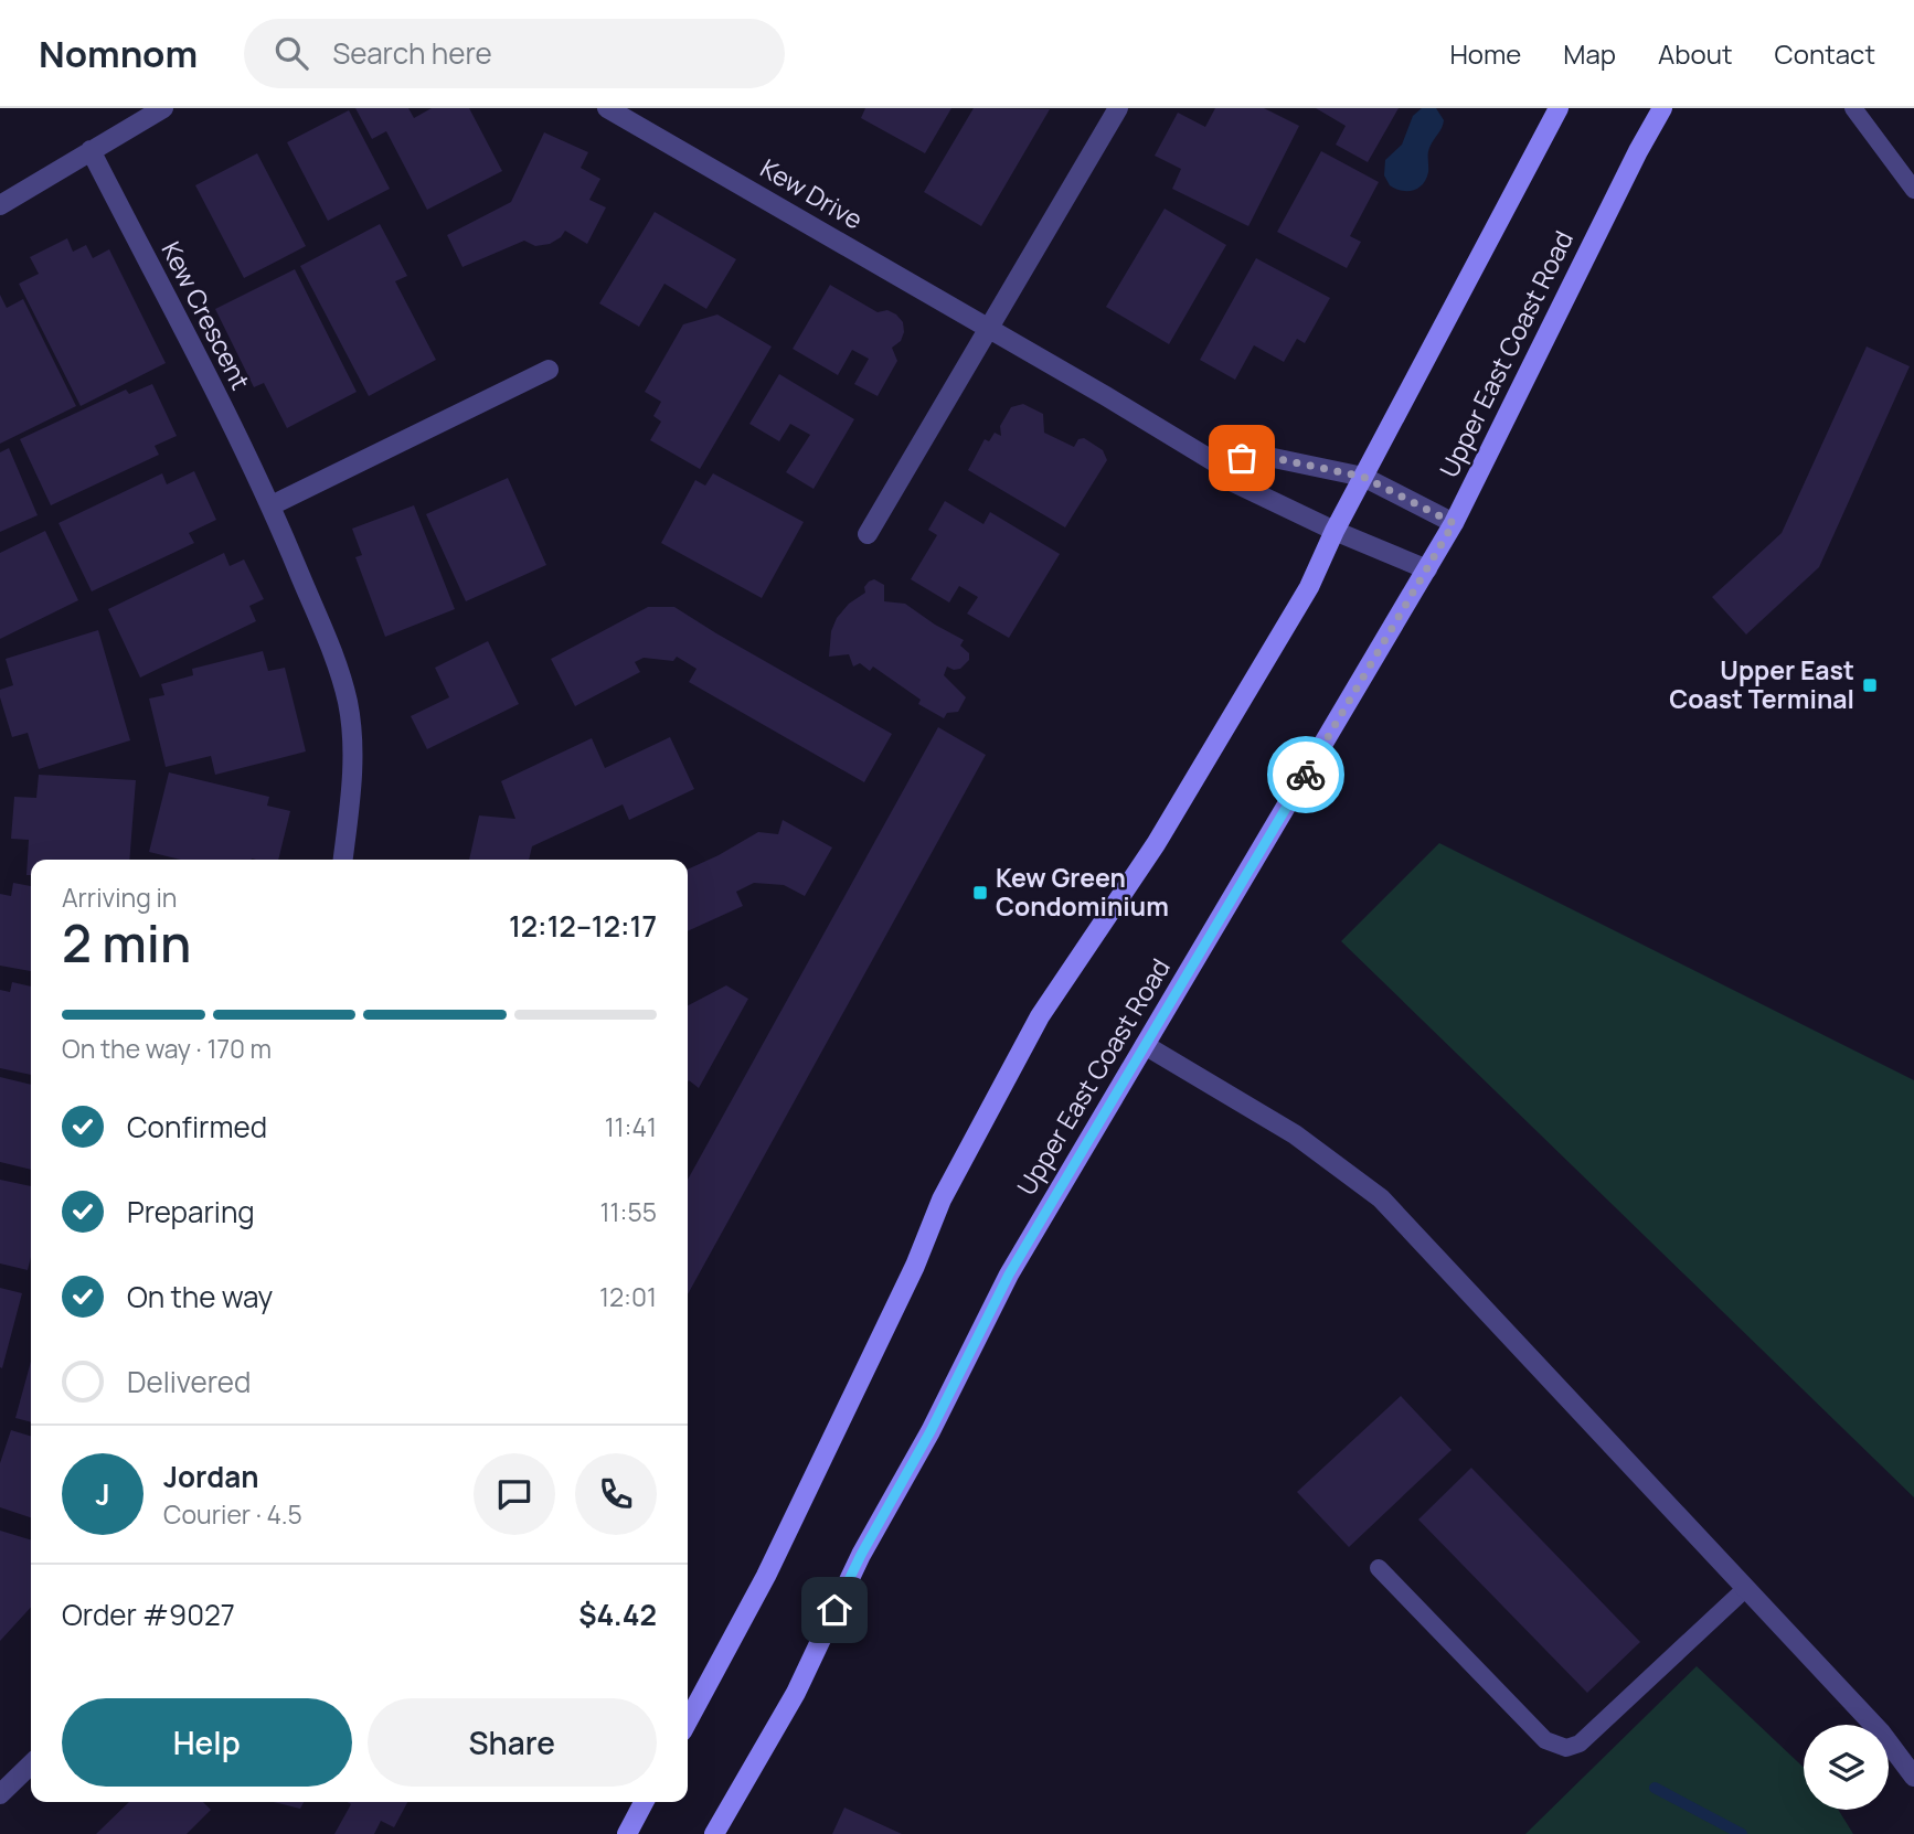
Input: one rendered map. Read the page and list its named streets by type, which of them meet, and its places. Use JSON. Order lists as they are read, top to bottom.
{
  "streets": {
    "main road": ["Upper East Coast Road"],
    "street": ["Kew Drive", "Kew Crescent"]
  },
  "crossings": [
    ["Kew Drive", "Upper East Coast Road"]
  ],
  "places": {
    "transit": ["Upper East Coast Terminal", "Kew Green Condominium"]
  },
  "page": {
    "header": "Nomnom",
    "search": "Search here",
    "nav": [
      "Home",
      "Map",
      "About",
      "Contact"
    ],
    "heading": ["2 min", "Arriving in", "12:12–12:17"],
    "panel": [
      "Jordan",
      "Courier · 4.5",
      "Order #9027",
      "$4.42"
    ],
    "bar": "On the way · 170 m",
    "list": [
      ["Confirmed", "11:41"],
      ["Preparing", "11:55"],
      ["On the way", "12:01"],
      "Delivered"
    ],
    "round": "J",
    "buttons": ["Help", "Share"]
  }
}
